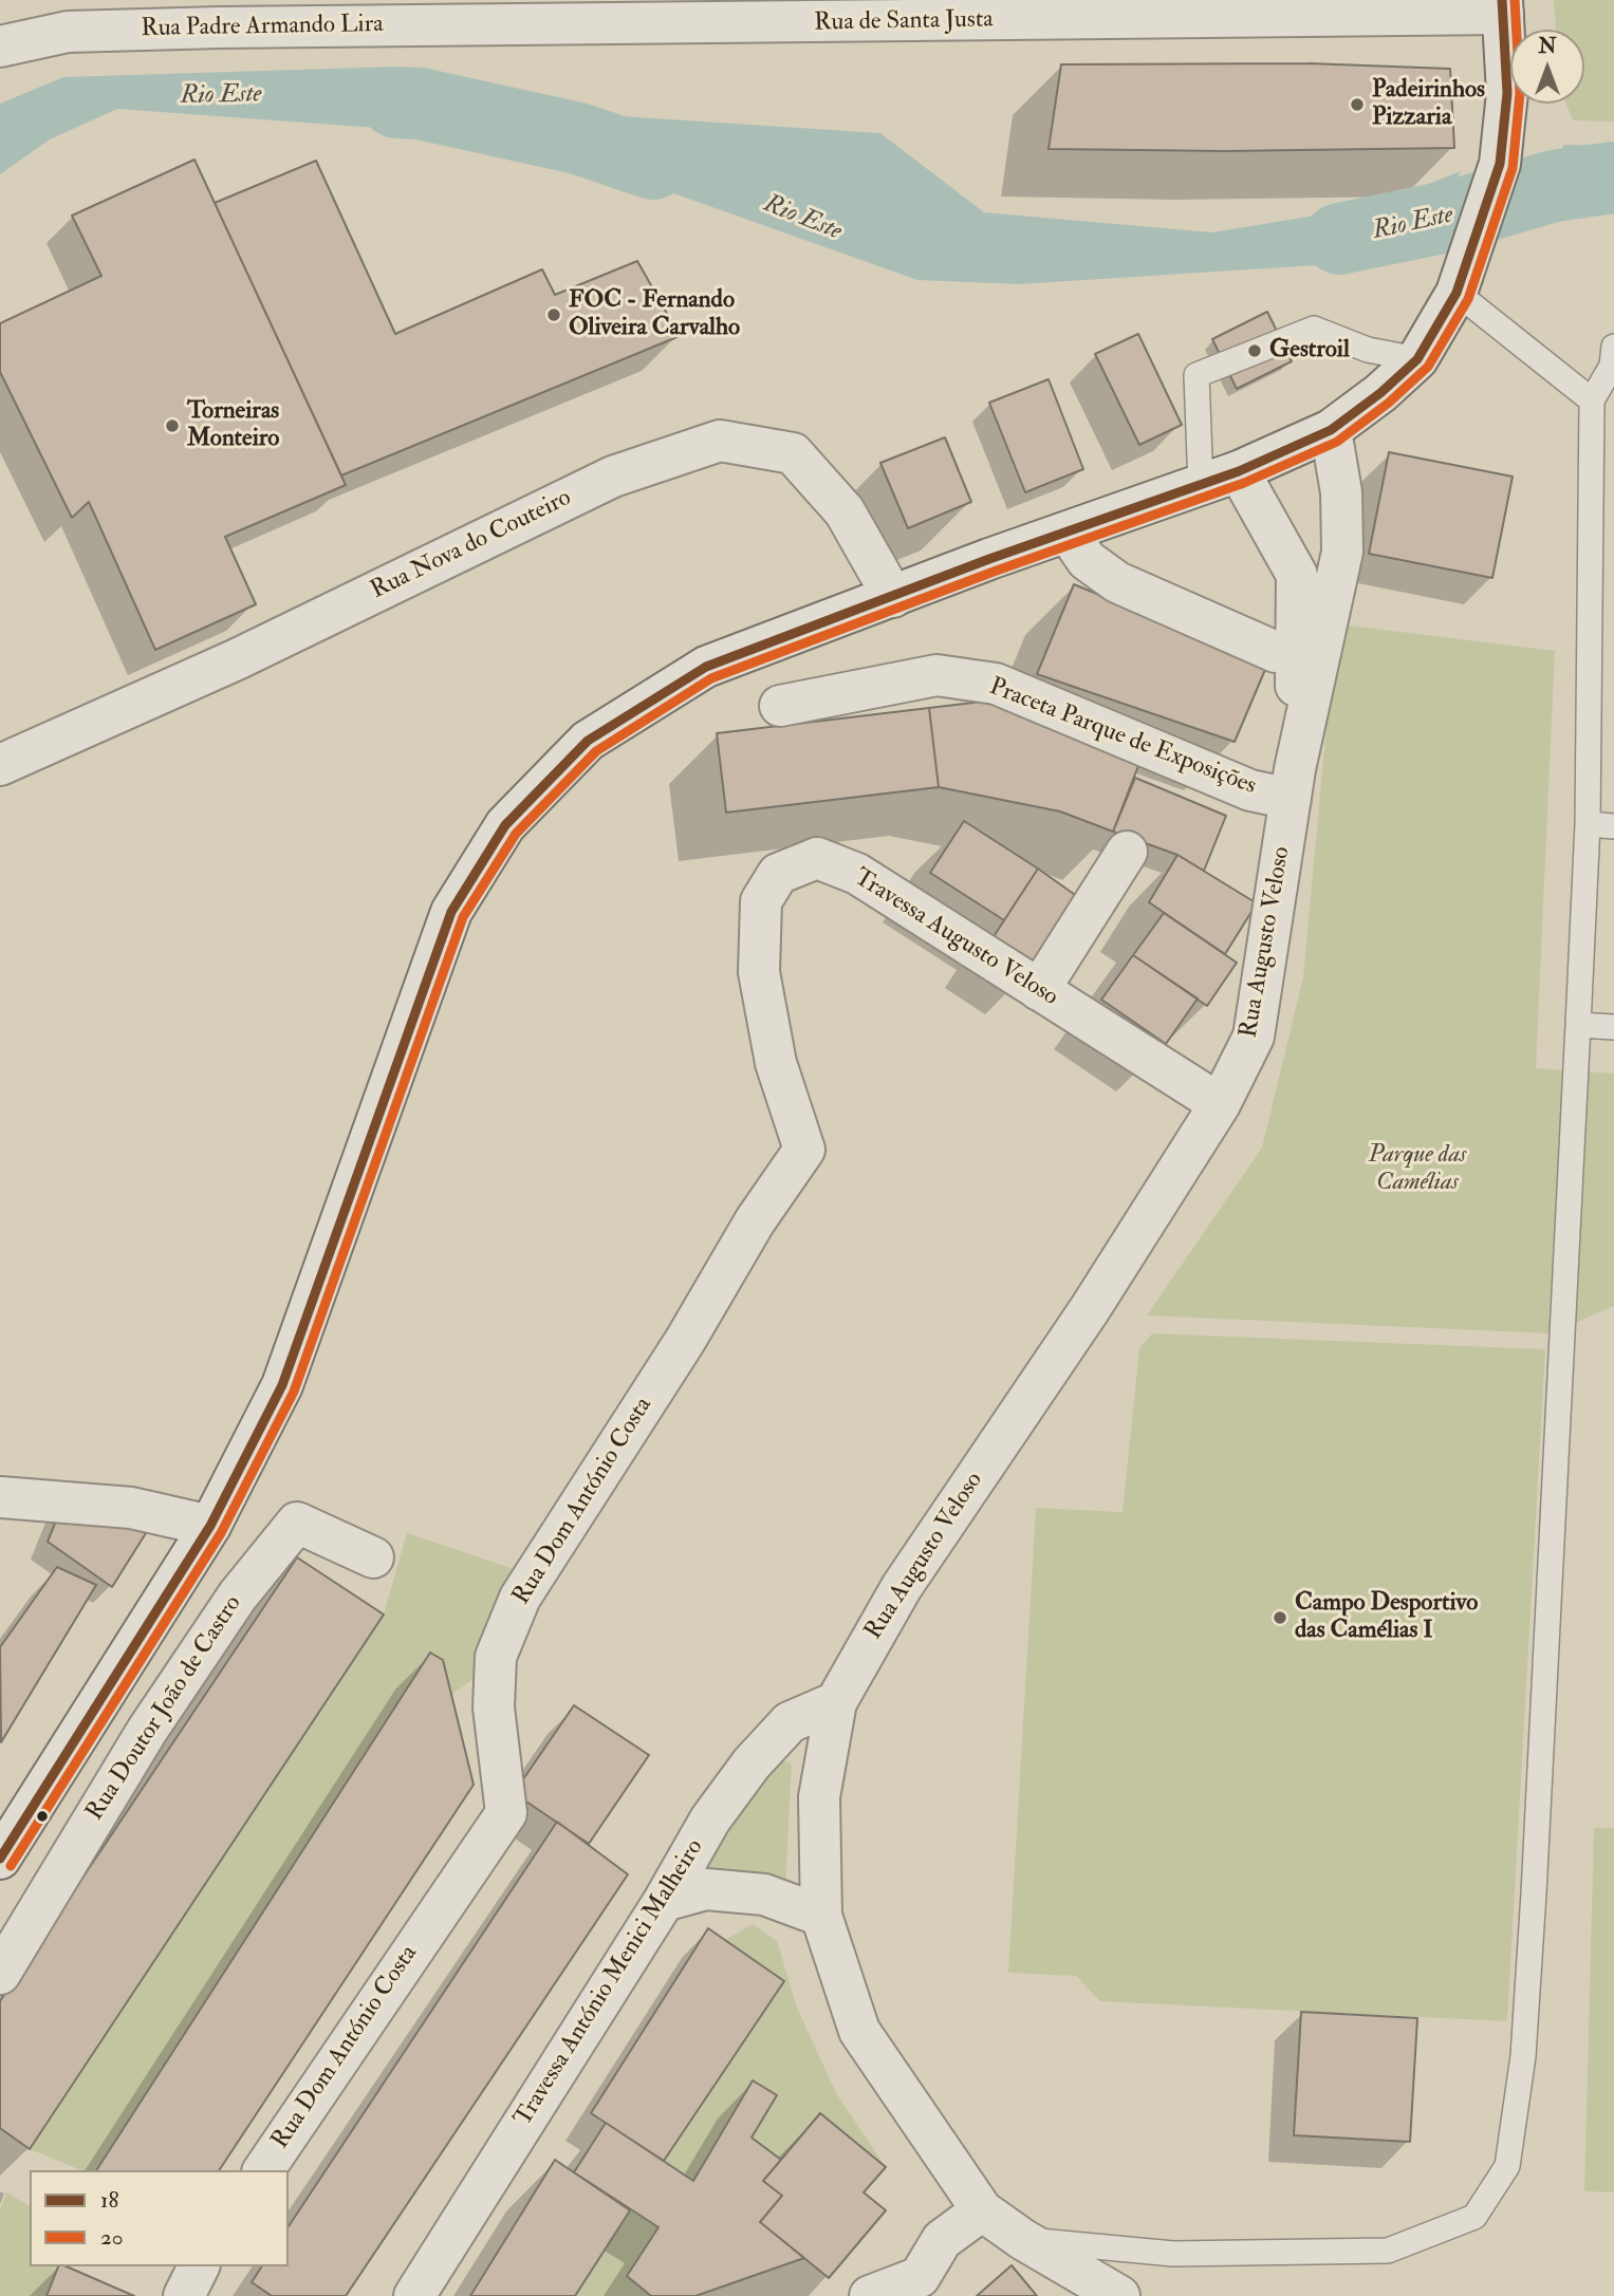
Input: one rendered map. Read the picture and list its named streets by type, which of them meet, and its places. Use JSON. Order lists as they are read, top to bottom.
{
  "streets": {
    "street": [
      "Rua de Santa Justa",
      "Rua Padre Armando Lira",
      "Rua Nova do Couteiro",
      "Praceta Parque de Exposições",
      "Travessa Augusto Veloso",
      "Rua Augusto Veloso",
      "Rua Dom António Costa",
      "Rua Doutor João de Castro",
      "Travessa António Menici Malheiro"
    ]
  },
  "crossings": [
    ["Rua de Santa Justa", "Rua Padre Armando Lira"],
    ["Praceta Parque de Exposições", "Rua Augusto Veloso"],
    ["Travessa Augusto Veloso", "Rua Augusto Veloso"],
    ["Travessa Augusto Veloso", "Rua Dom António Costa"],
    ["Rua Augusto Veloso", "Travessa António Menici Malheiro"]
  ],
  "water": ["Rio Este"],
  "parks": ["Parque das Camélias"],
  "places": [
    "Padeirinhos Pizzaria",
    "FOC - Fernando Oliveira Carvalho",
    "Gestroil",
    "Torneiras Monteiro",
    "Campo Desportivo das Camélias I"
  ],
  "lines": ["transit line 18", "transit line 20"],
  "legend": ["18", "20"],
  "north": "top"
}
